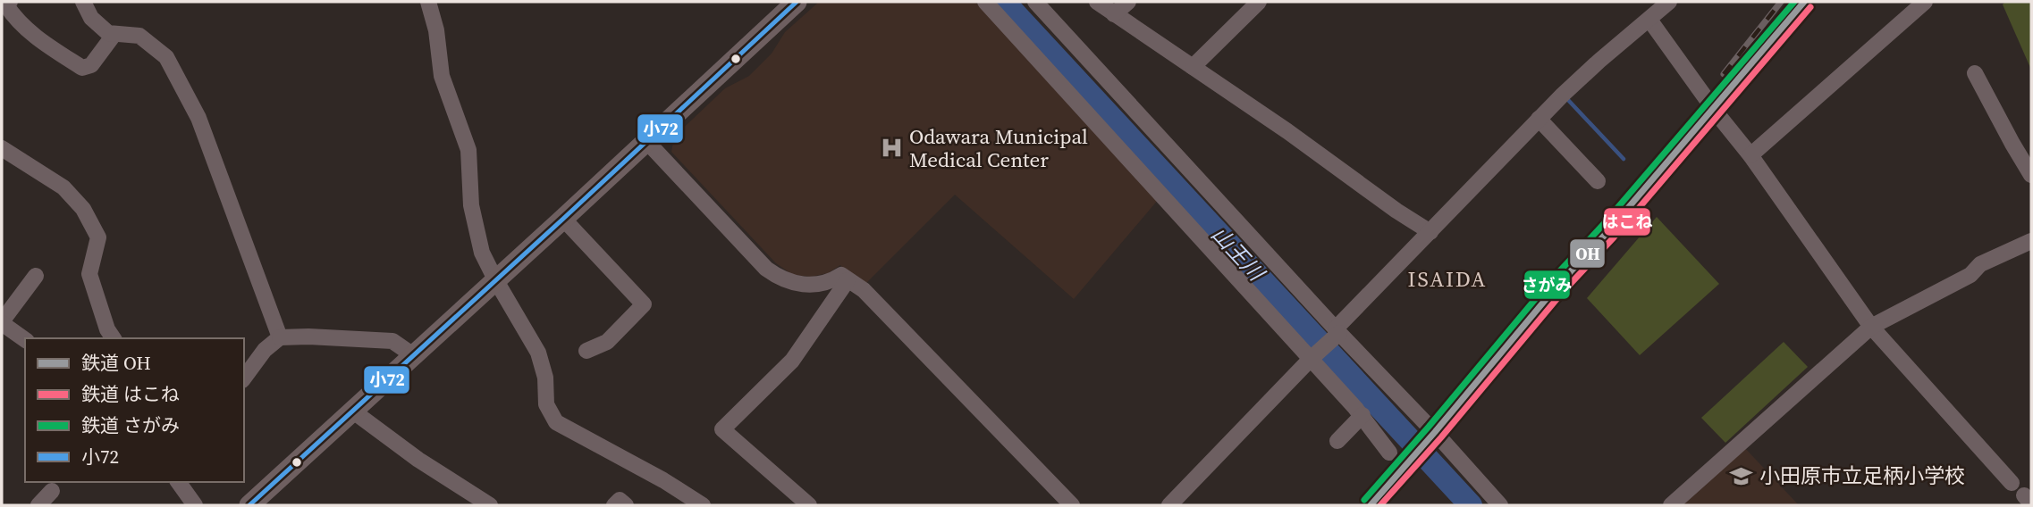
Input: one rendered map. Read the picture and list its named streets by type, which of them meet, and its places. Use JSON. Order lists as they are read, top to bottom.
{
  "districts": ["ISAIDA"],
  "water": ["山王川"],
  "places": {
    "hospital": ["Odawara Municipal Medical Center"],
    "school or university": ["小田原市立足柄小学校"]
  },
  "lines": [
    "rail line OH",
    "rail line さがみ",
    "transit line 小72",
    "rail line はこね"
  ],
  "legend": [
    "鉄道 OH",
    "鉄道 はこね",
    "鉄道 さがみ",
    "小72"
  ]
}
